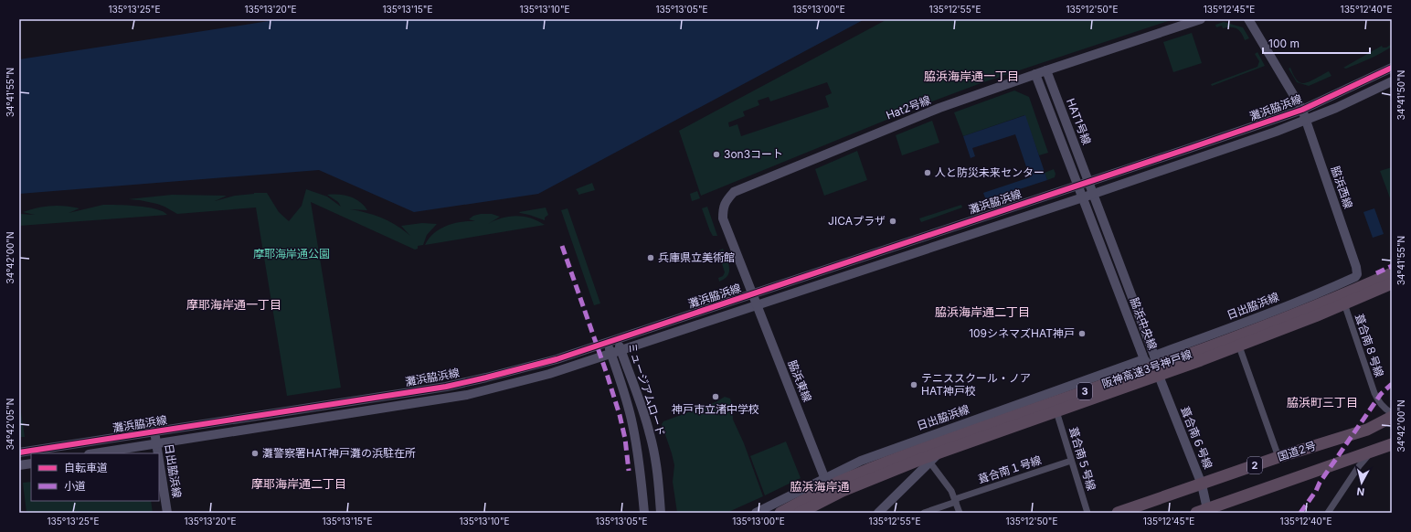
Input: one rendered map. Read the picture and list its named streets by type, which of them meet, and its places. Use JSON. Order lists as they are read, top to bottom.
{
  "streets": {
    "highway": [
      "阪神高速3号神戸線",
      "3",
      "国道2号",
      "2"
    ],
    "street": [
      "Hat2号線",
      "灘浜脇浜線",
      "HAT1号線",
      "脇浜西線",
      "日出脇浜線",
      "脇浜中央線",
      "葺合南８号線",
      "脇浜東線",
      "ミュージアムロード",
      "葺合南６号線",
      "葺合南５号線",
      "葺合南１号線"
    ]
  },
  "crossings": [
    ["Hat2号線", "灘浜脇浜線"],
    ["Hat2号線", "HAT1号線"],
    ["Hat2号線", "脇浜東線"],
    ["灘浜脇浜線", "HAT1号線"],
    ["灘浜脇浜線", "脇浜西線"],
    ["灘浜脇浜線", "日出脇浜線"],
    ["灘浜脇浜線", "脇浜中央線"],
    ["灘浜脇浜線", "脇浜東線"],
    ["灘浜脇浜線", "ミュージアムロード"],
    ["HAT1号線", "脇浜中央線"],
    ["脇浜西線", "日出脇浜線"],
    ["日出脇浜線", "脇浜中央線"],
    ["日出脇浜線", "脇浜東線"],
    ["脇浜中央線", "葺合南６号線"],
    ["葺合南６号線", "国道2号"],
    ["葺合南６号線", "2"],
    ["葺合南５号線", "葺合南１号線"]
  ],
  "districts": [
    "脇浜海岸通一丁目",
    "摩耶海岸通一丁目",
    "脇浜海岸通二丁目",
    "脇浜町三丁目",
    "摩耶海岸通二丁目",
    "脇浜海岸通"
  ],
  "parks": ["摩耶海岸通公園"],
  "places": [
    "3on3コート",
    "人と防災未来センター",
    "JICAプラザ",
    "兵庫県立美術館",
    "109シネマズHAT神戸",
    "テニススクール・ノア HAT神戸校",
    "神戸市立渚中学校",
    "灘警察署HAT神戸灘の浜駐在所"
  ],
  "legend": ["自転車道", "小道"],
  "scale_bar": "100 m",
  "north": "bottom",
  "coordinates": [
    "135°13'25\"E",
    "135°13'20\"E",
    "135°13'15\"E",
    "135°13'10\"E",
    "135°13'05\"E",
    "135°13'00\"E",
    "135°12'55\"E",
    "135°12'50\"E",
    "135°12'45\"E",
    "135°12'40\"E",
    "34°41'55\"N",
    "34°41'50\"N",
    "34°42'00\"N",
    "34°42'05\"N"
  ]
}
